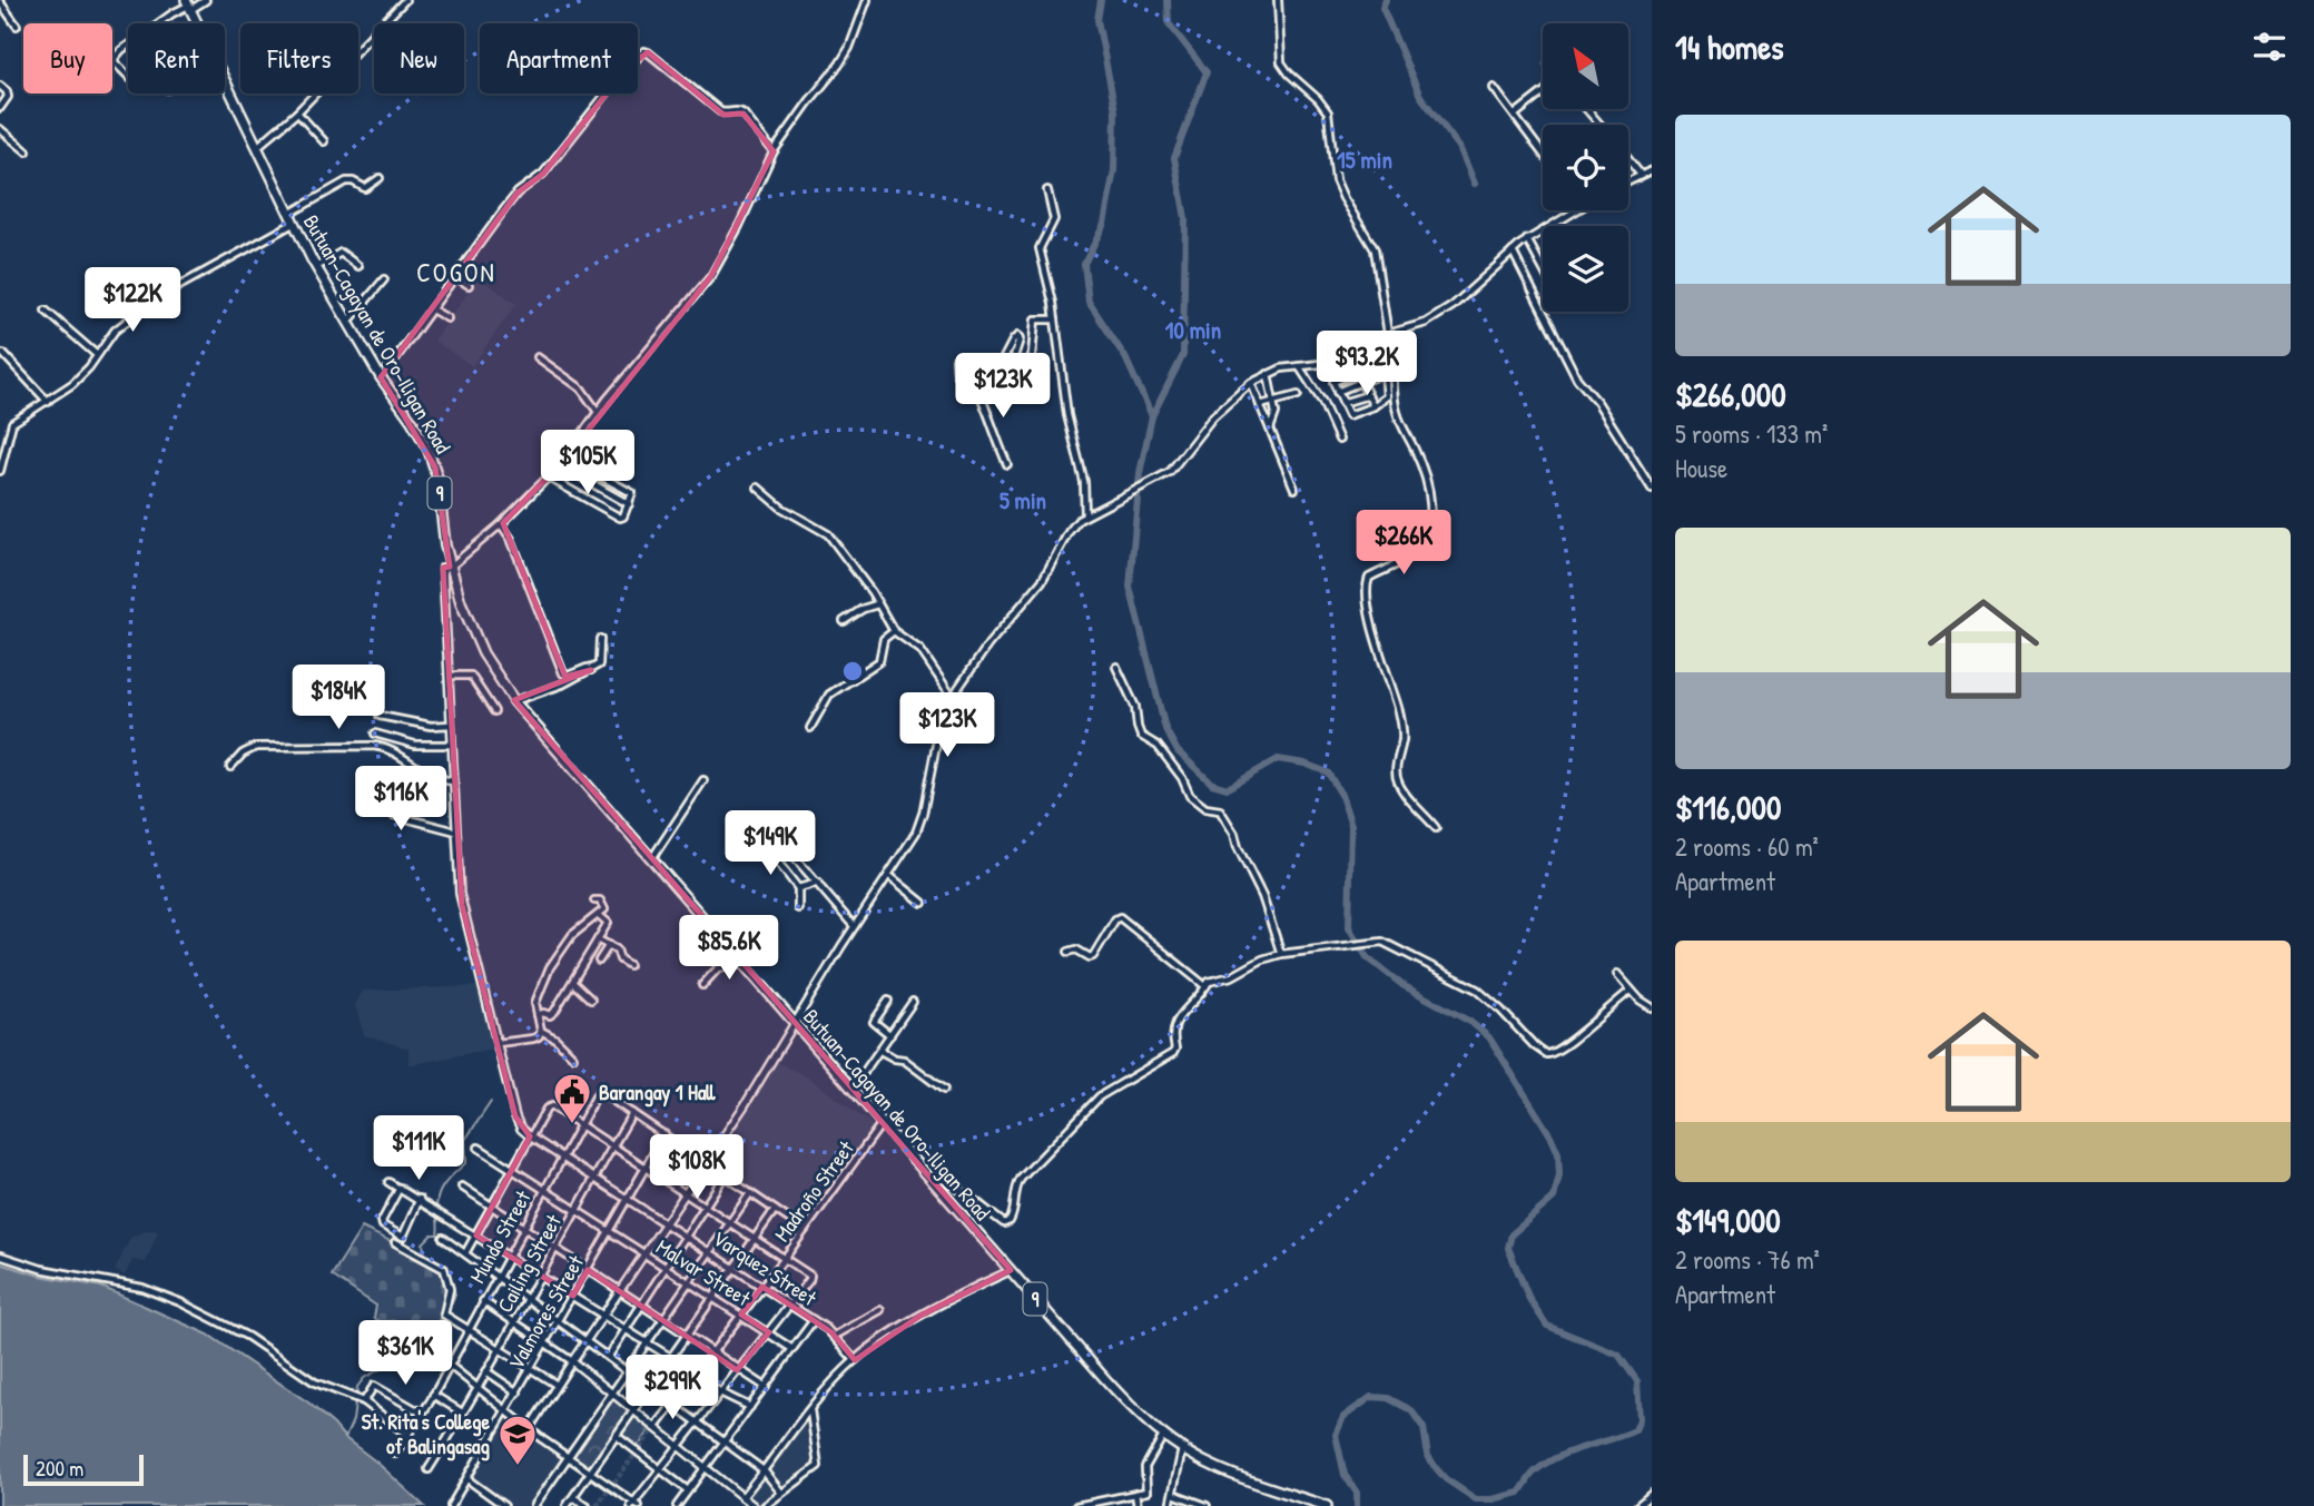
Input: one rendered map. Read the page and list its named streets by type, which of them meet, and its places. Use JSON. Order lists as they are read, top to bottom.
{
  "streets": {
    "highway": ["Butuan-Cagayan de Oro-Iligan Road", "9"],
    "main road": ["Varquez Street"],
    "street": [
      "Madroño Street",
      "Mundo Street",
      "Cailing Street",
      "Malvar Street",
      "Valmores Street"
    ]
  },
  "crossings": [
    ["Butuan-Cagayan de Oro-Iligan Road", "Madroño Street"],
    ["Madroño Street", "Varquez Street"],
    ["Madroño Street", "Malvar Street"],
    ["Mundo Street", "Cailing Street"],
    ["Mundo Street", "Varquez Street"],
    ["Mundo Street", "Malvar Street"],
    ["Cailing Street", "Varquez Street"],
    ["Cailing Street", "Malvar Street"],
    ["Varquez Street", "Valmores Street"],
    ["Malvar Street", "Valmores Street"]
  ],
  "districts": ["COGON"],
  "places": {
    "public building": ["Barangay 1 Hall"],
    "school or university": ["St. Rita's College of Balingasag"]
  },
  "scale_bar": "200 m",
  "north": "top left",
  "page": {
    "heading": "14 homes",
    "chip": [
      "Buy",
      "Rent",
      "Filters",
      "New",
      "Apartment"
    ],
    "list": [
      {
        "name": "$266,000",
        "note": "5 rooms · 133 m² · House"
      },
      {
        "name": "$116,000",
        "note": "2 rooms · 60 m² · Apartment"
      },
      {
        "name": "$149,000",
        "note": "2 rooms · 76 m² · Apartment"
      }
    ],
    "price": [
      "$122K",
      "$93.2K",
      "$123K",
      "$105K",
      "$266K",
      "$184K",
      "$123K",
      "$116K",
      "$149K",
      "$85.6K",
      "$111K",
      "$108K",
      "$361K",
      "$299K"
    ],
    "scale": "200 m"
  },
  "rings": ["15 min", "10 min", "5 min"]
}
